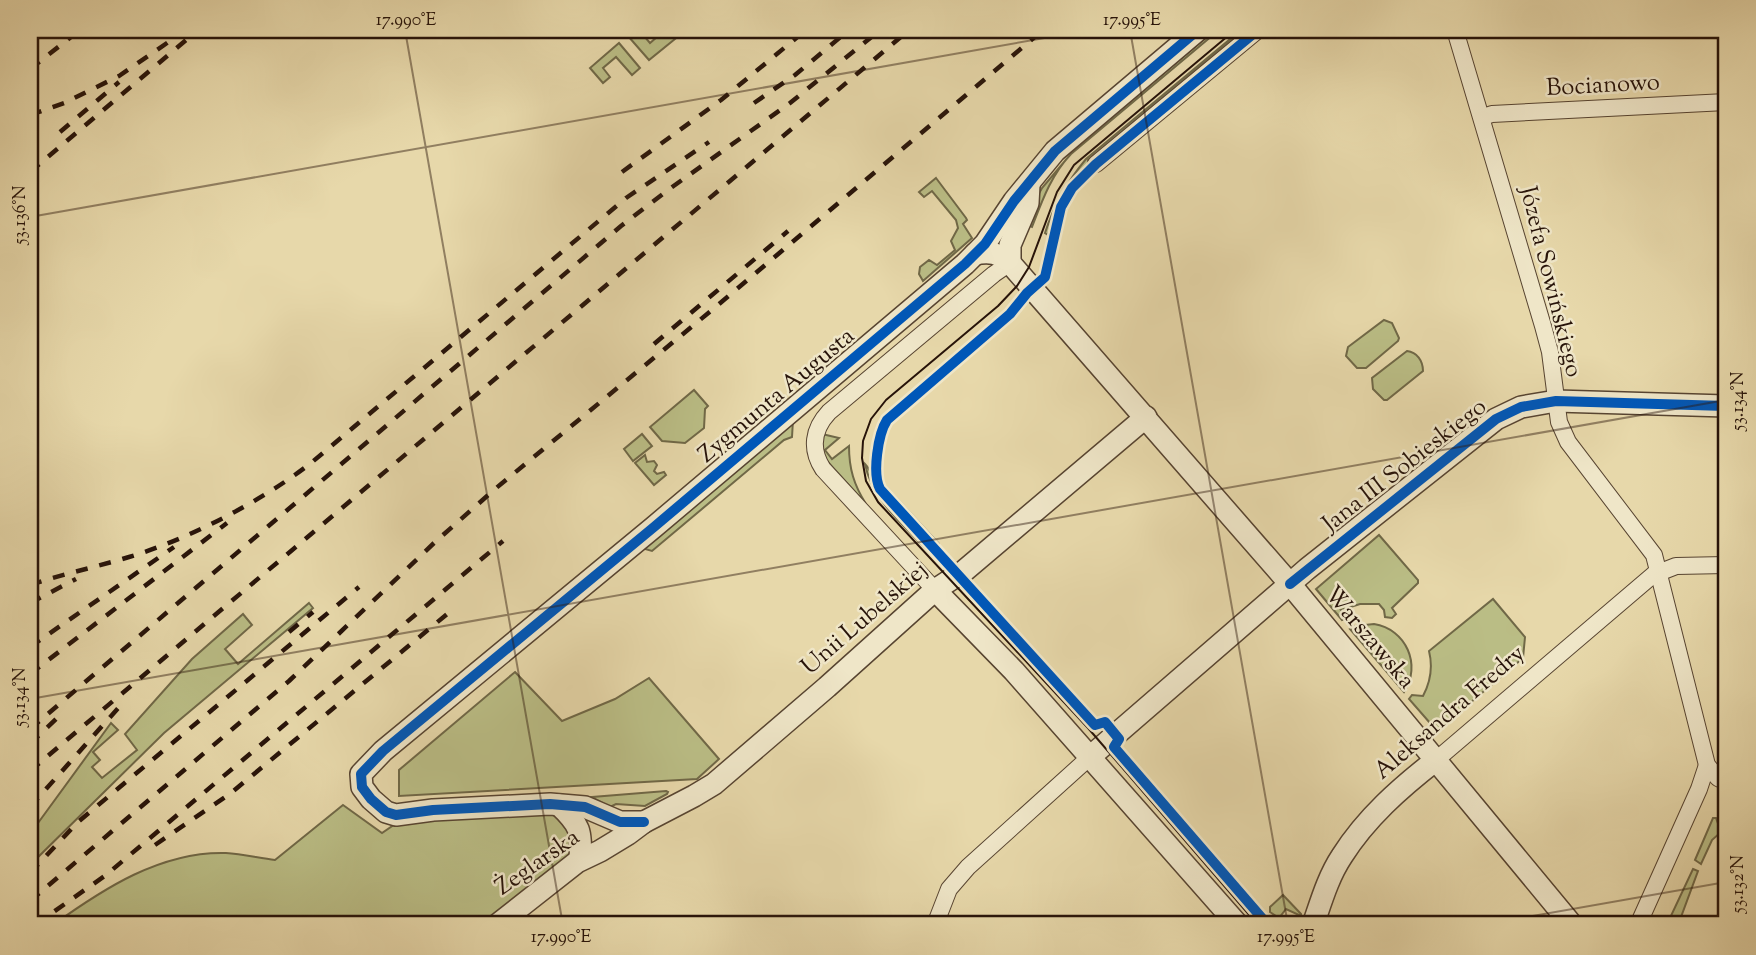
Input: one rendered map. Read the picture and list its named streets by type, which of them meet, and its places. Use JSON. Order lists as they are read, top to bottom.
{
  "streets": {
    "street": [
      "Bocianowo",
      "Józefa Sowińskiego",
      "Zygmunta Augusta",
      "Jana III Sobieskiego",
      "Unii Lubelskiej",
      "Warszawska",
      "Aleksandra Fredry",
      "Żeglarska"
    ]
  },
  "crossings": [
    ["Bocianowo", "Józefa Sowińskiego"],
    ["Józefa Sowińskiego", "Jana III Sobieskiego"],
    ["Józefa Sowińskiego", "Aleksandra Fredry"],
    ["Zygmunta Augusta", "Warszawska"],
    ["Jana III Sobieskiego", "Warszawska"],
    ["Unii Lubelskiej", "Warszawska"],
    ["Unii Lubelskiej", "Żeglarska"],
    ["Warszawska", "Aleksandra Fredry"]
  ],
  "coordinates": [
    "17.990°E",
    "17.995°E",
    "53.136°N",
    "53.134°N",
    "53.132°N"
  ]
}
